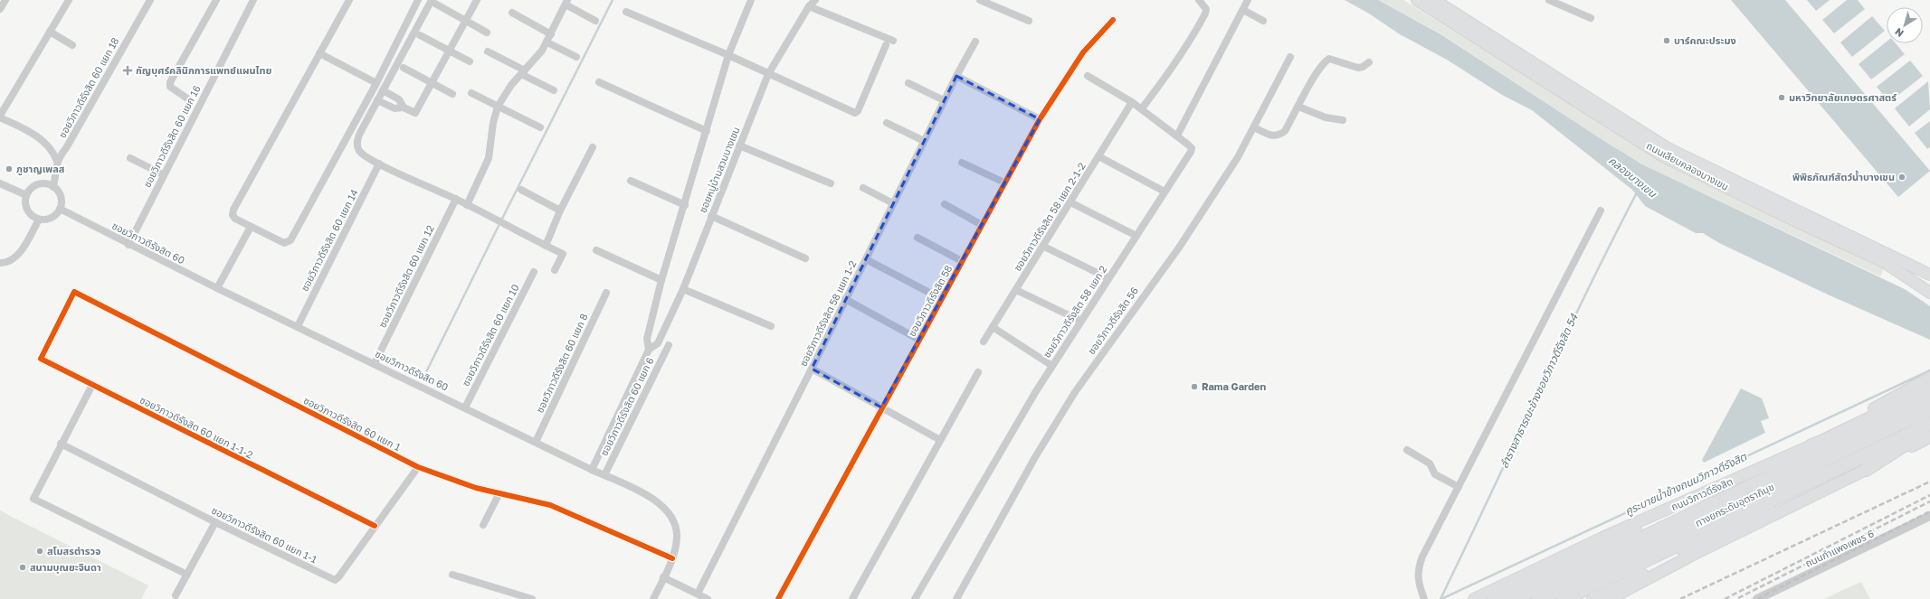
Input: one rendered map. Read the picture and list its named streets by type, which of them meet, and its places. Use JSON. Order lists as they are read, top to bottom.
{
  "streets": {
    "highway": ["ถนนวิภาวดีรังสิต", "ทางยกระดับอุตราภิมุข"],
    "main road": ["ถนนเลียบคลองบางเขน"],
    "street": [
      "ซอยวิภาวดีรังสิต 60 แยก 18",
      "ซอยวิภาวดีรังสิต 60 แยก 16",
      "ซอยหมู่บ้านสวนบางเขน",
      "ซอยวิภาวดีรังสิต 58 แยก 2-1-2",
      "ซอยวิภาวดีรังสิต 60 แยก 14",
      "ซอยวิภาวดีรังสิต 60",
      "ซอยวิภาวดีรังสิต 60 แยก 12",
      "ซอยวิภาวดีรังสิต 58",
      "ซอยวิภาวดีรังสิต 58 แยก 2",
      "ซอยวิภาวดีรังสิต 58 แยก 1-2",
      "ซอยวิภาวดีรังสิต 56",
      "ซอยวิภาวดีรังสิต 60 แยก 10",
      "ซอยวิภาวดีรังสิต 60 แยก 8",
      "ซอยวิภาวดีรังสิต 60 แยก 6",
      "ซอยวิภาวดีรังสิต 60 แยก 1",
      "ซอยวิภาวดีรังสิต 60 แยก 1-1-2",
      "ซอยวิภาวดีรังสิต 60 แยก 1-1",
      "ถนนกำแพงเพชร 6"
    ]
  },
  "crossings": [
    ["ซอยวิภาวดีรังสิต 60 แยก 18", "ซอยวิภาวดีรังสิต 60"],
    ["ซอยวิภาวดีรังสิต 60 แยก 16", "ซอยวิภาวดีรังสิต 60"],
    ["ซอยหมู่บ้านสวนบางเขน", "ซอยวิภาวดีรังสิต 60"],
    ["ซอยวิภาวดีรังสิต 58 แยก 2-1-2", "ซอยวิภาวดีรังสิต 58 แยก 2"],
    ["ซอยวิภาวดีรังสิต 60 แยก 14", "ซอยวิภาวดีรังสิต 60"],
    ["ซอยวิภาวดีรังสิต 60", "ซอยวิภาวดีรังสิต 60 แยก 12"],
    ["ซอยวิภาวดีรังสิต 60", "ซอยวิภาวดีรังสิต 60 แยก 10"],
    ["ซอยวิภาวดีรังสิต 60", "ซอยวิภาวดีรังสิต 60 แยก 8"],
    ["ซอยวิภาวดีรังสิต 60", "ซอยวิภาวดีรังสิต 60 แยก 6"],
    ["ซอยวิภาวดีรังสิต 60", "ซอยวิภาวดีรังสิต 60 แยก 1"],
    ["ซอยวิภาวดีรังสิต 60 แยก 1", "ซอยวิภาวดีรังสิต 60 แยก 1-1-2"],
    ["ซอยวิภาวดีรังสิต 60 แยก 1", "ซอยวิภาวดีรังสิต 60 แยก 1-1"],
    ["ซอยวิภาวดีรังสิต 60 แยก 1-1-2", "ซอยวิภาวดีรังสิต 60 แยก 1-1"]
  ],
  "water": ["คลองบางเขน", "ลำรางสาธารณะข้างซอยวิภาวดีรังสิต 54", "คูระบายน้ำข้างถนนวิภาวดีรังสิต"],
  "places": {
    "other": [
      "บาร์คณะประมง",
      "มหาวิทยาลัยเกษตรศาสตร์",
      "ภูชาญเพลส",
      "พิพิธภัณฑ์สัตว์น้ำบางเขน",
      "Rama Garden",
      "สโมสรตำรวจ",
      "สนามบุณยะจินดา"
    ],
    "health": ["กัญบุศร์คลินิกการแพทย์แผนไทย"]
  },
  "north": "bottom left"
}
